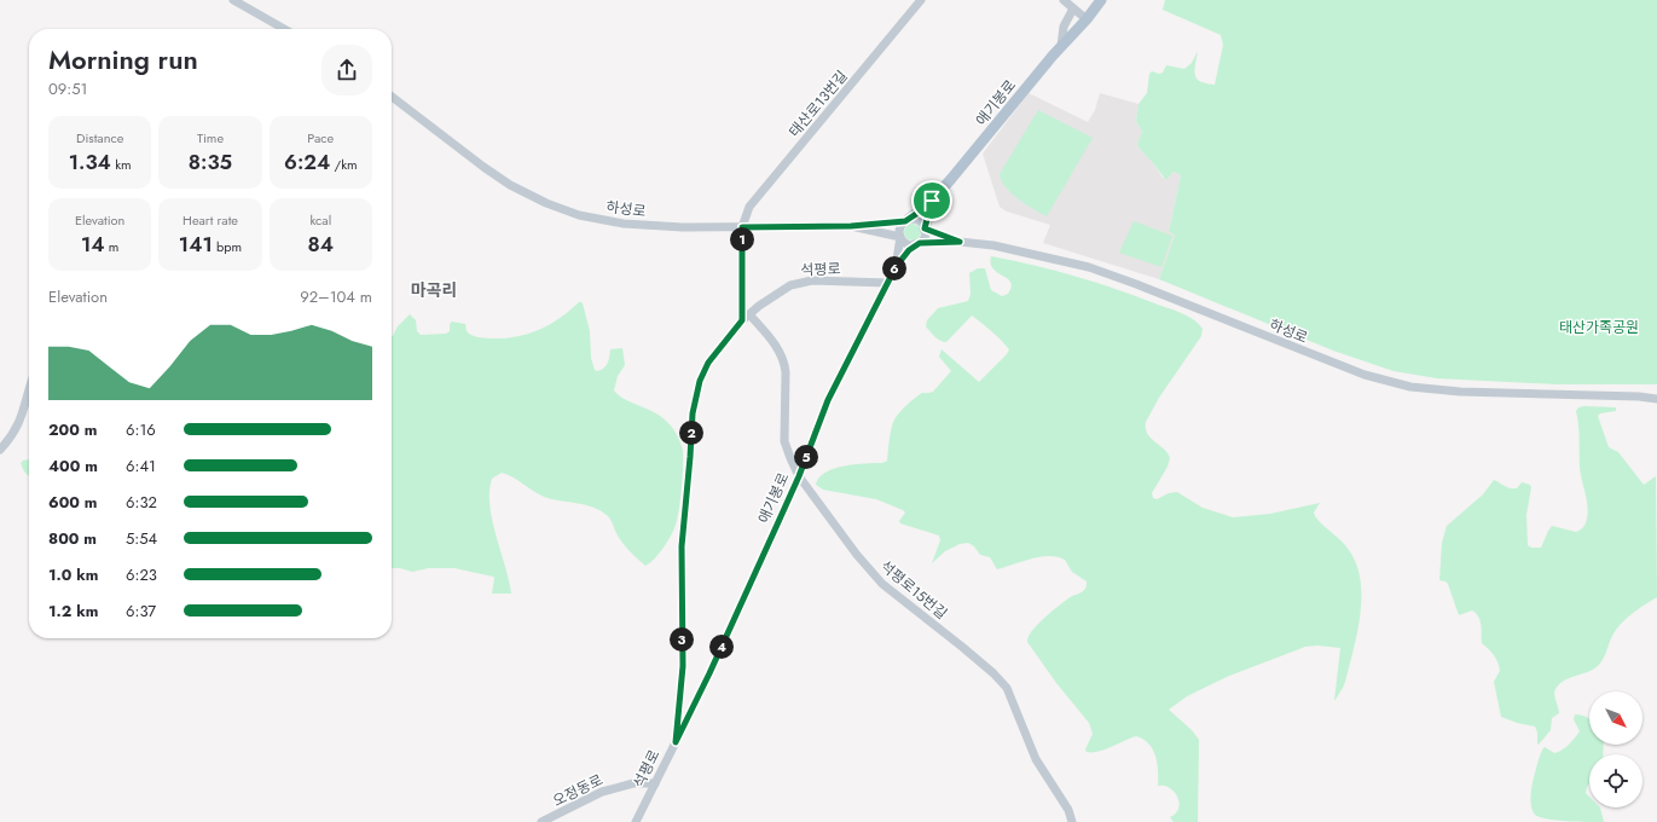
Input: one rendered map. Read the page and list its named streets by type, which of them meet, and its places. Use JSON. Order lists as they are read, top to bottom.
{
  "streets": {
    "main road": ["애기봉로"],
    "street": [
      "태산로13번길",
      "하성로",
      "석평로",
      "석평로15번길",
      "오정동로"
    ]
  },
  "crossings": [
    ["애기봉로", "하성로"],
    ["애기봉로", "석평로"],
    ["애기봉로", "석평로15번길"],
    ["태산로13번길", "하성로"],
    ["석평로", "석평로15번길"],
    ["석평로", "오정동로"]
  ],
  "districts": ["마곡리"],
  "parks": ["태산가족공원"],
  "north": "bottom right",
  "page": {
    "heading": ["Morning run", "09:51"],
    "stats": [
      ["Distance", "1.34 km"],
      ["Time", "8:35"],
      ["Pace", "6:24 /km"],
      ["Elevation", "14 m"],
      ["Heart rate", "141 bpm"],
      ["kcal", "84"]
    ],
    "pins": [
      "1",
      "6",
      "2",
      "5",
      "3",
      "4"
    ],
    "chart": ["Elevation", "92–104 m"],
    "list": [
      {
        "name": "200 m",
        "note": "6:16"
      },
      {
        "name": "400 m",
        "note": "6:41"
      },
      {
        "name": "600 m",
        "note": "6:32"
      },
      {
        "name": "800 m",
        "note": "5:54"
      },
      {
        "name": "1.0 km",
        "note": "6:23"
      },
      {
        "name": "1.2 km",
        "note": "6:37"
      }
    ]
  }
}
